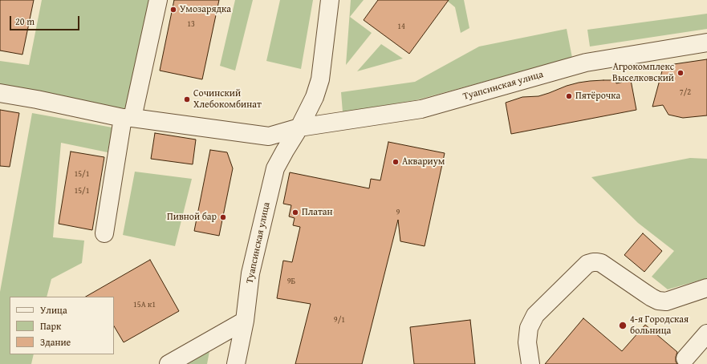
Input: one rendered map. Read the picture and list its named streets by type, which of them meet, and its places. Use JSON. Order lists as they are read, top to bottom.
{
  "streets": {
    "street": ["Туапсинская улица"]
  },
  "places": [
    "Умозарядка",
    "Агрокомплекс Выселковский",
    "Пятёрочка",
    "Сочинский Хлебокомбинат",
    "Аквариум",
    "Платан",
    "Пивной бар",
    "4-я Городская больница"
  ],
  "house_numbers": [
    "13",
    "14",
    "7/2",
    "15/1",
    "15/1",
    "9",
    "9Б",
    "15А к1",
    "9/1"
  ],
  "legend": ["Улица", "Парк", "Здание"],
  "scale_bar": "20 m"
}
